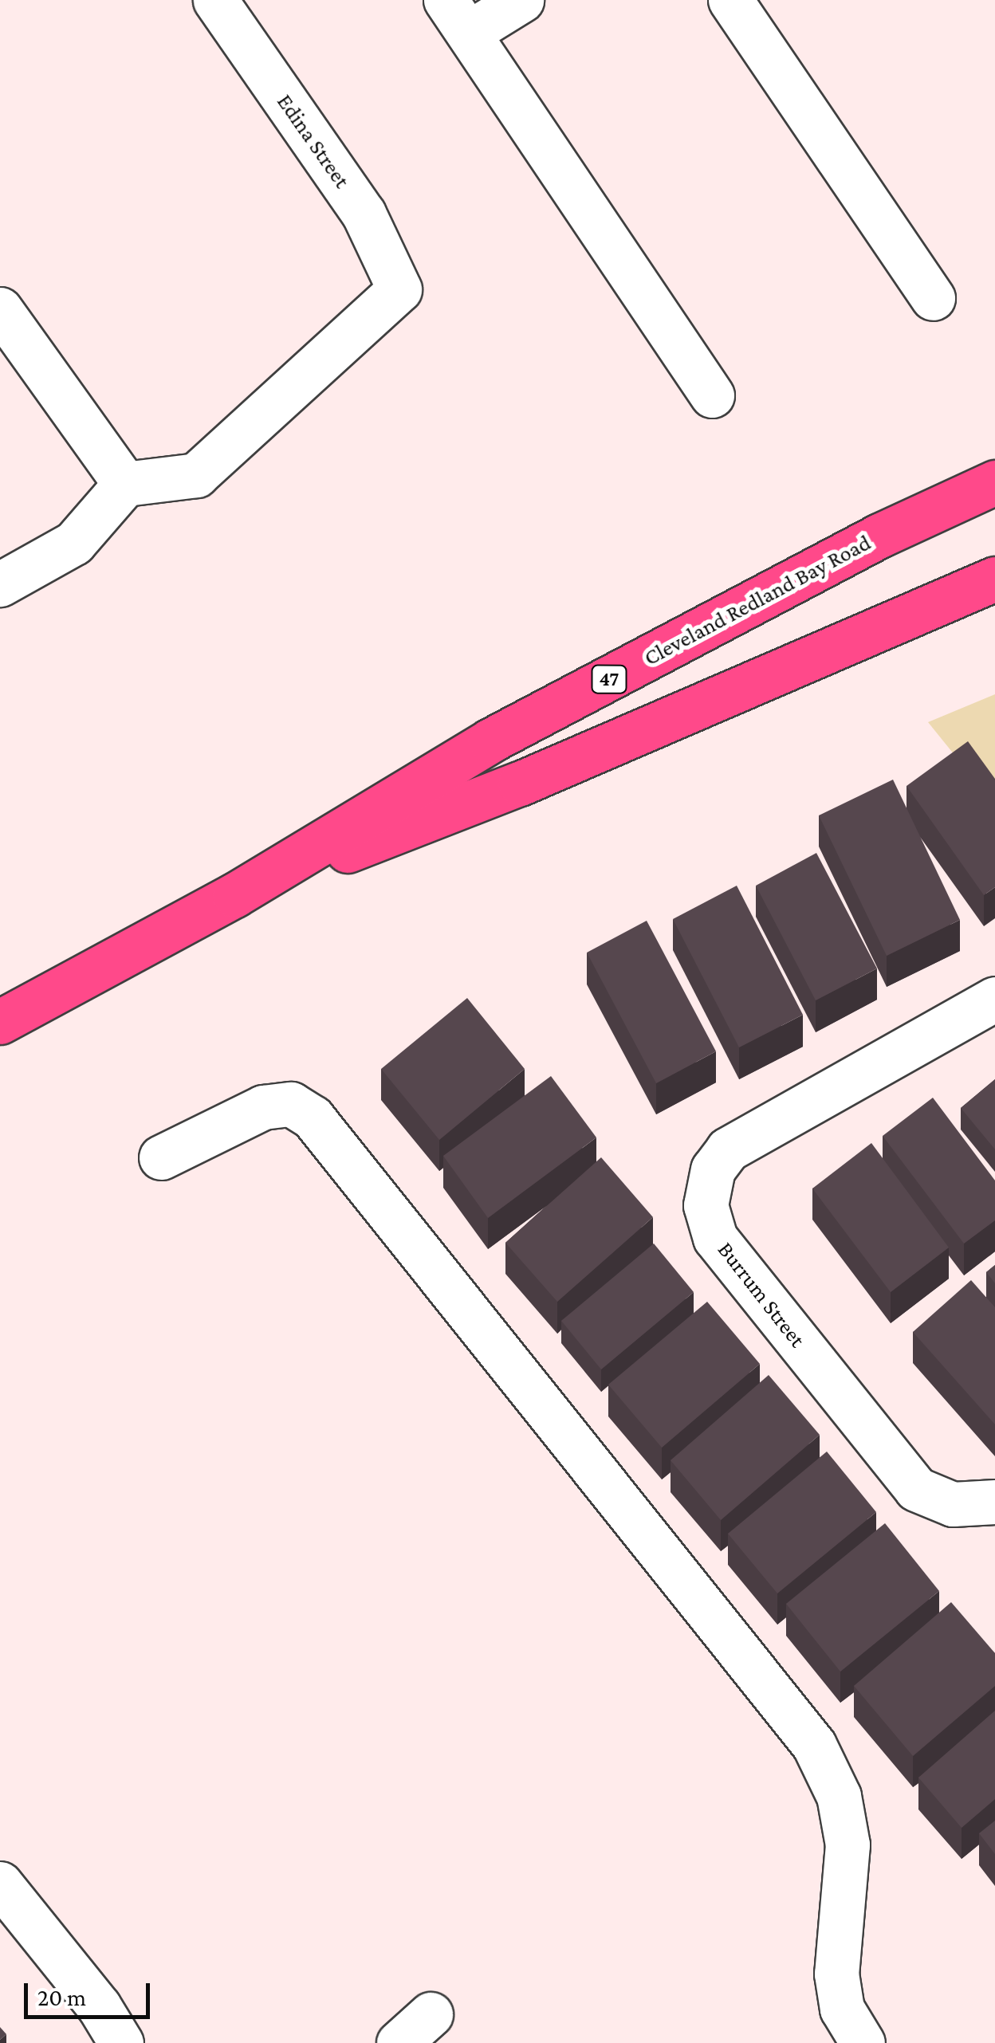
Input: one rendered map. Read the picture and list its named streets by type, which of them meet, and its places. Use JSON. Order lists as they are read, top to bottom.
{
  "streets": {
    "highway": ["Cleveland Redland Bay Road", "47"],
    "street": ["Edina Street", "Burrum Street"]
  },
  "scale_bar": "20 m"
}
